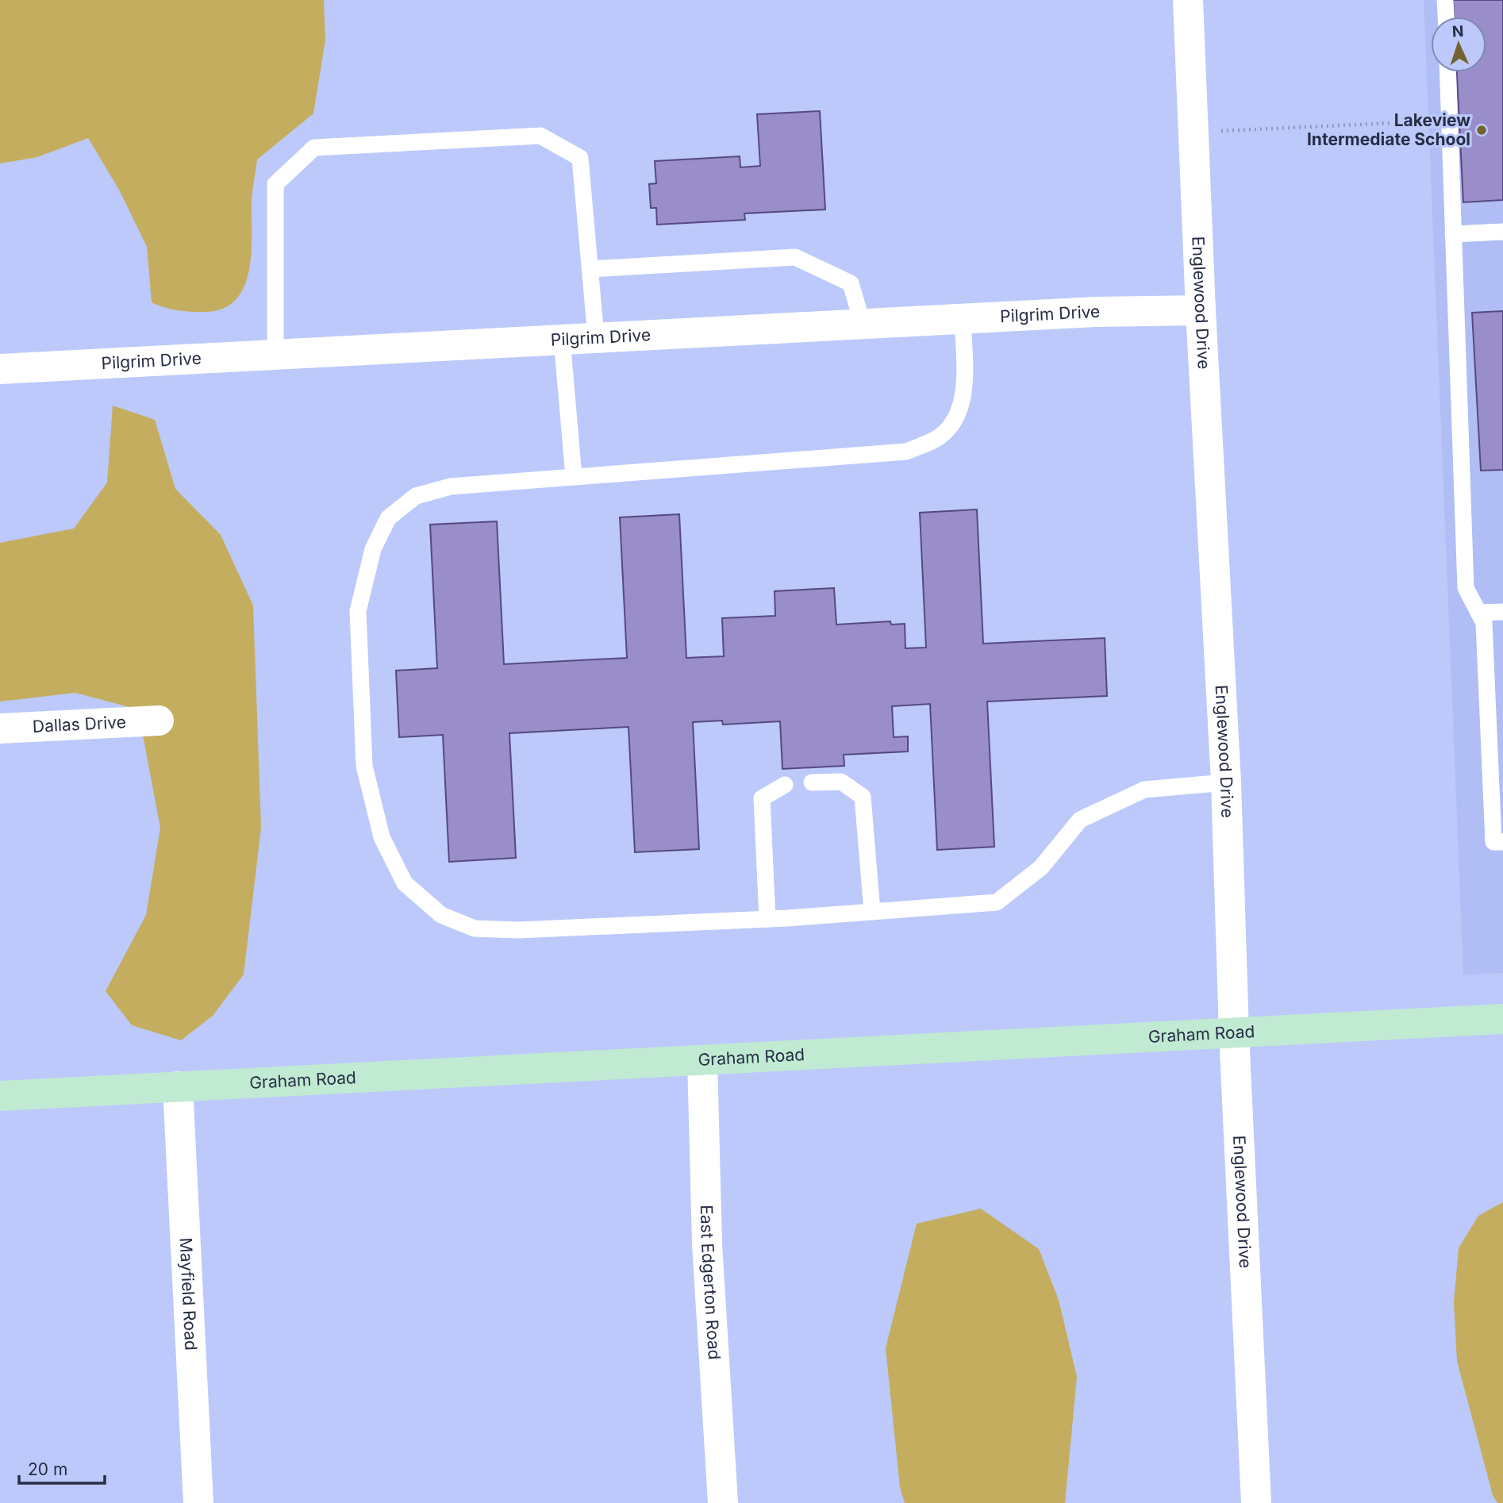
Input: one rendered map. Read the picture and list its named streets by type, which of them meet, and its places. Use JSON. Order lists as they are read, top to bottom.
{
  "streets": {
    "main road": ["Graham Road"],
    "street": [
      "Englewood Drive",
      "Pilgrim Drive",
      "Dallas Drive",
      "East Edgerton Road",
      "Mayfield Road"
    ]
  },
  "crossings": [
    ["Englewood Drive", "Pilgrim Drive"],
    ["Englewood Drive", "Graham Road"],
    ["Graham Road", "East Edgerton Road"],
    ["Graham Road", "Mayfield Road"]
  ],
  "places": ["Lakeview Intermediate School"],
  "scale_bar": "20 m",
  "north": "top"
}
